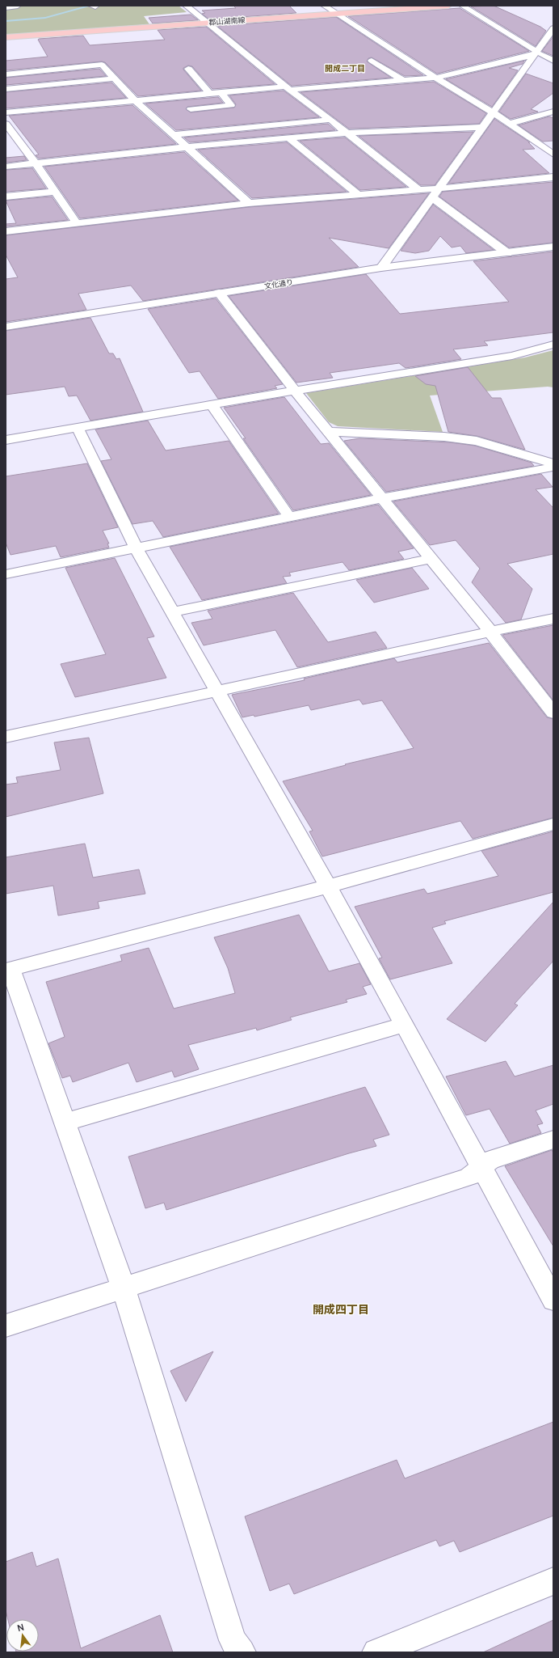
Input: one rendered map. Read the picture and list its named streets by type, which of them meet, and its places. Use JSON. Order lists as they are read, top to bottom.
{
  "streets": {
    "main road": ["郡山湖南線"],
    "street": ["文化通り"]
  },
  "districts": ["開成二丁目", "開成四丁目"],
  "north": "top"
}
